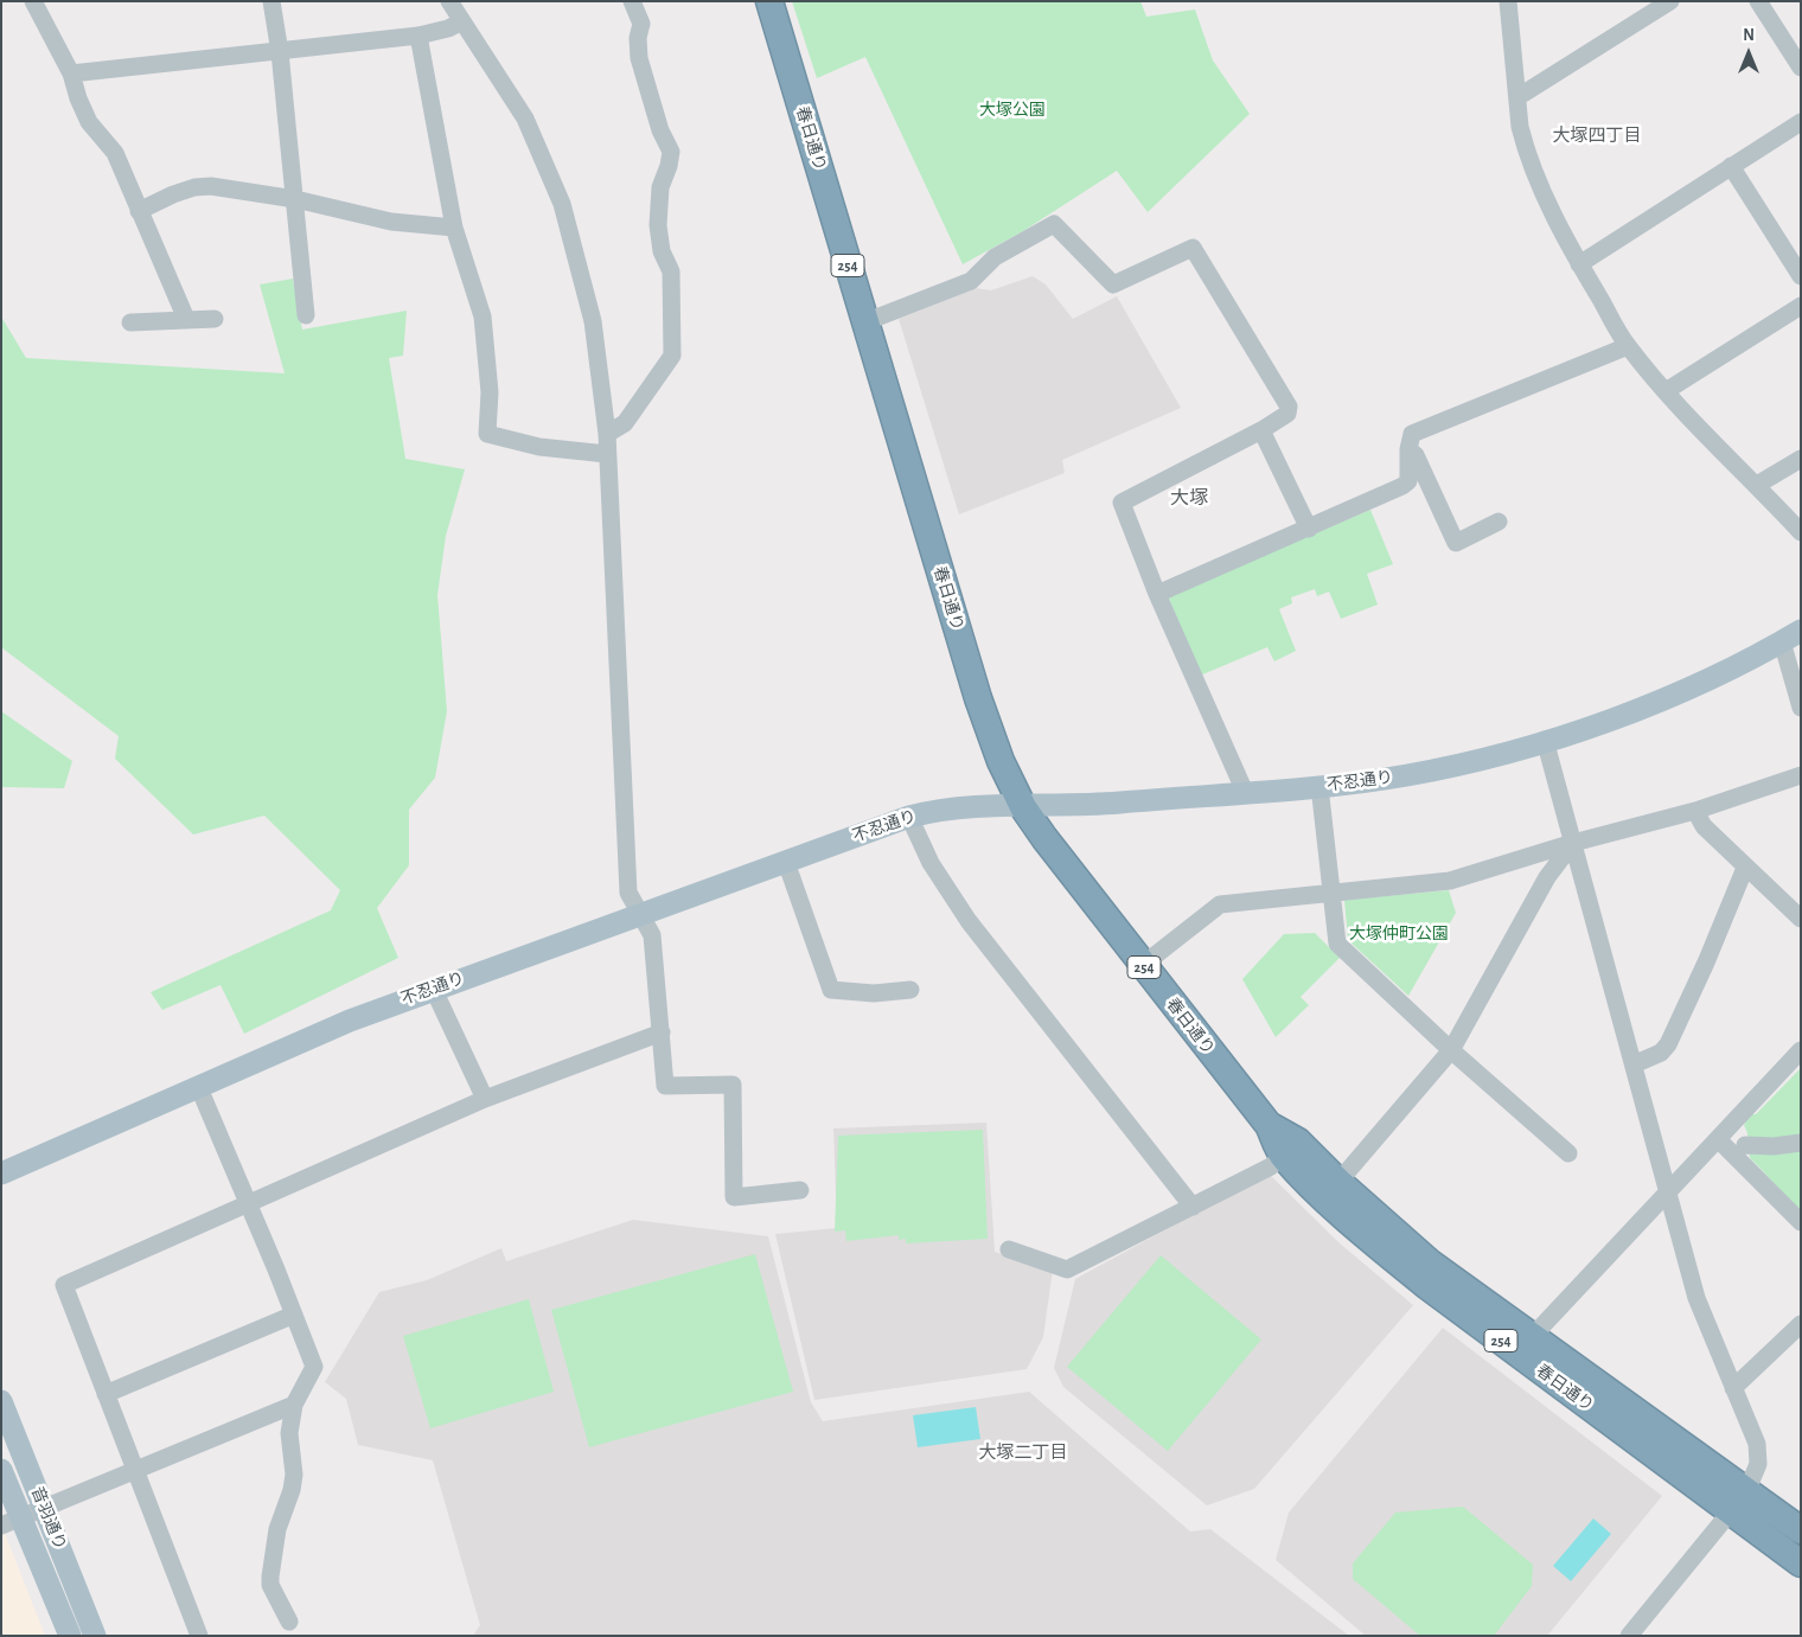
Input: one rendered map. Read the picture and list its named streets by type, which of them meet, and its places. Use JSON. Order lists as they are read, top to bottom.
{
  "streets": {
    "highway": ["春日通り", "254"],
    "main road": ["不忍通り", "音羽通り"]
  },
  "crossings": [
    ["春日通り", "不忍通り"]
  ],
  "districts": ["大塚四丁目", "大塚", "大塚二丁目"],
  "parks": ["大塚公園", "大塚仲町公園"],
  "north": "top"
}
